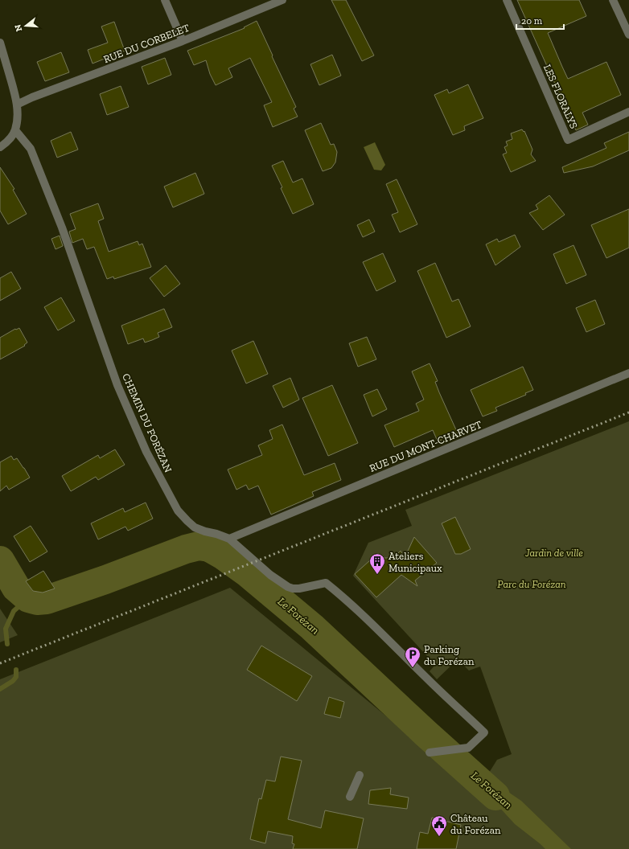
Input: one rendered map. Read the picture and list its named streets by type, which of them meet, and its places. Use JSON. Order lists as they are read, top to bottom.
{
  "streets": {
    "street": [
      "RUE DU CORBELET",
      "LES FLORALYS",
      "CHEMIN DU FORÉZAN",
      "RUE DU MONT-CHARVET"
    ]
  },
  "crossings": [
    ["CHEMIN DU FORÉZAN", "RUE DU MONT-CHARVET"]
  ],
  "water": ["Le Forézan"],
  "parks": ["Jardin de ville", "Parc du Forézan"],
  "places": {
    "building": ["Ateliers Municipaux"],
    "parking": ["Parking du Forézan"],
    "public building": ["Château du Forézan"]
  },
  "scale_bar": "20 m",
  "north": "left"
}
